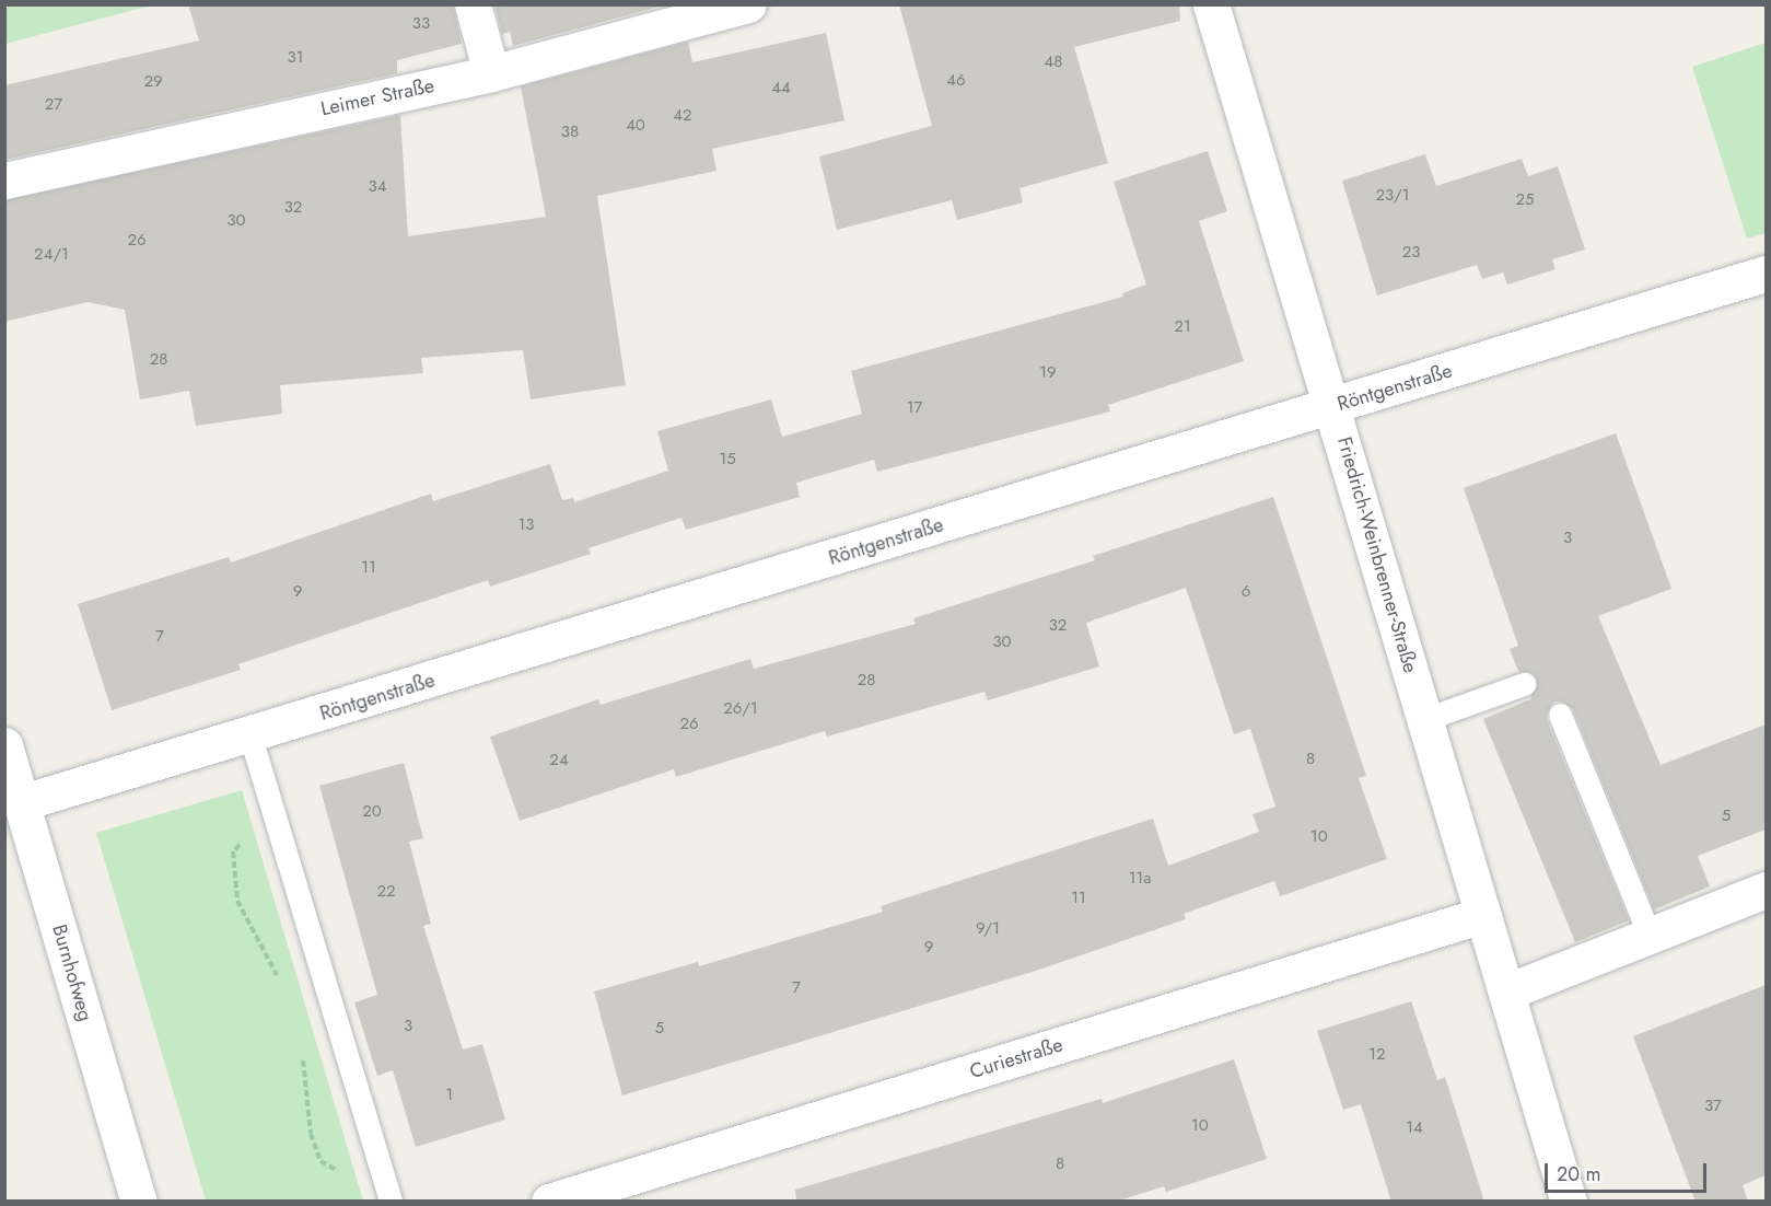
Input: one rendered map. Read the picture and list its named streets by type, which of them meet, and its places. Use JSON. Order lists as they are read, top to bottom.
{
  "streets": {
    "street": [
      "Leimer Straße",
      "Röntgenstraße",
      "Friedrich-Weinbrenner-Straße",
      "Burnhofweg",
      "Curiestraße"
    ]
  },
  "crossings": [
    ["Röntgenstraße", "Friedrich-Weinbrenner-Straße"],
    ["Röntgenstraße", "Burnhofweg"],
    ["Friedrich-Weinbrenner-Straße", "Curiestraße"]
  ],
  "house_numbers": [
    "33",
    "31",
    "48",
    "46",
    "29",
    "44",
    "27",
    "42",
    "40",
    "38",
    "34",
    "23/1",
    "25",
    "32",
    "30",
    "26",
    "23",
    "24/1",
    "21",
    "28",
    "19",
    "17",
    "15",
    "13",
    "3",
    "11",
    "9",
    "6",
    "32",
    "7",
    "30",
    "28",
    "26/1",
    "26",
    "8",
    "24",
    "20",
    "5",
    "10",
    "11a",
    "22",
    "11",
    "9/1",
    "9",
    "7",
    "3",
    "5",
    "12",
    "1",
    "37",
    "10",
    "14",
    "8"
  ],
  "scale_bar": "20 m"
}
